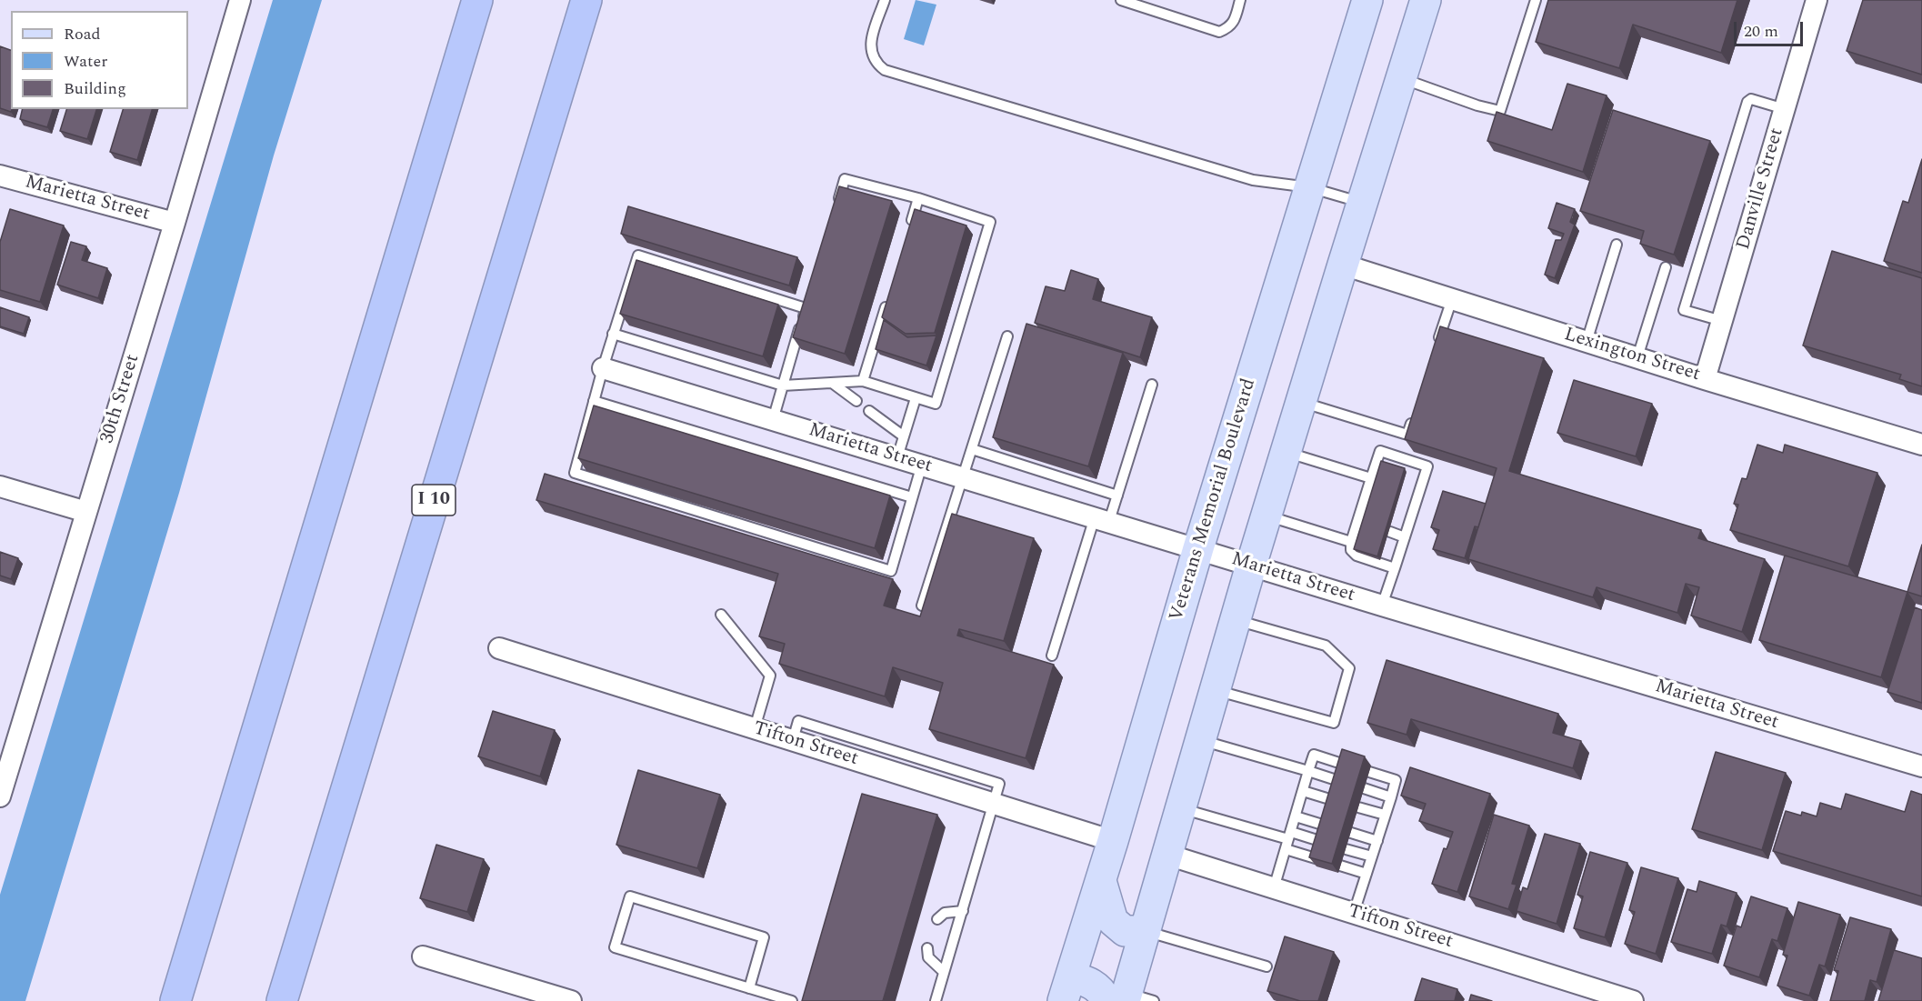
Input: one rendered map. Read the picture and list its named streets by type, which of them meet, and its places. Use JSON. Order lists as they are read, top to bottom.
{
  "streets": {
    "highway": ["I 10"],
    "main road": ["Veterans Memorial Boulevard"],
    "street": [
      "Danville Street",
      "Marietta Street",
      "Lexington Street",
      "30th Street",
      "Tifton Street"
    ]
  },
  "crossings": [
    ["Danville Street", "Lexington Street"],
    ["Marietta Street", "30th Street"],
    ["Marietta Street", "Veterans Memorial Boulevard"],
    ["Veterans Memorial Boulevard", "Tifton Street"]
  ],
  "legend": ["Road", "Water", "Building"],
  "scale_bar": "20 m"
}
